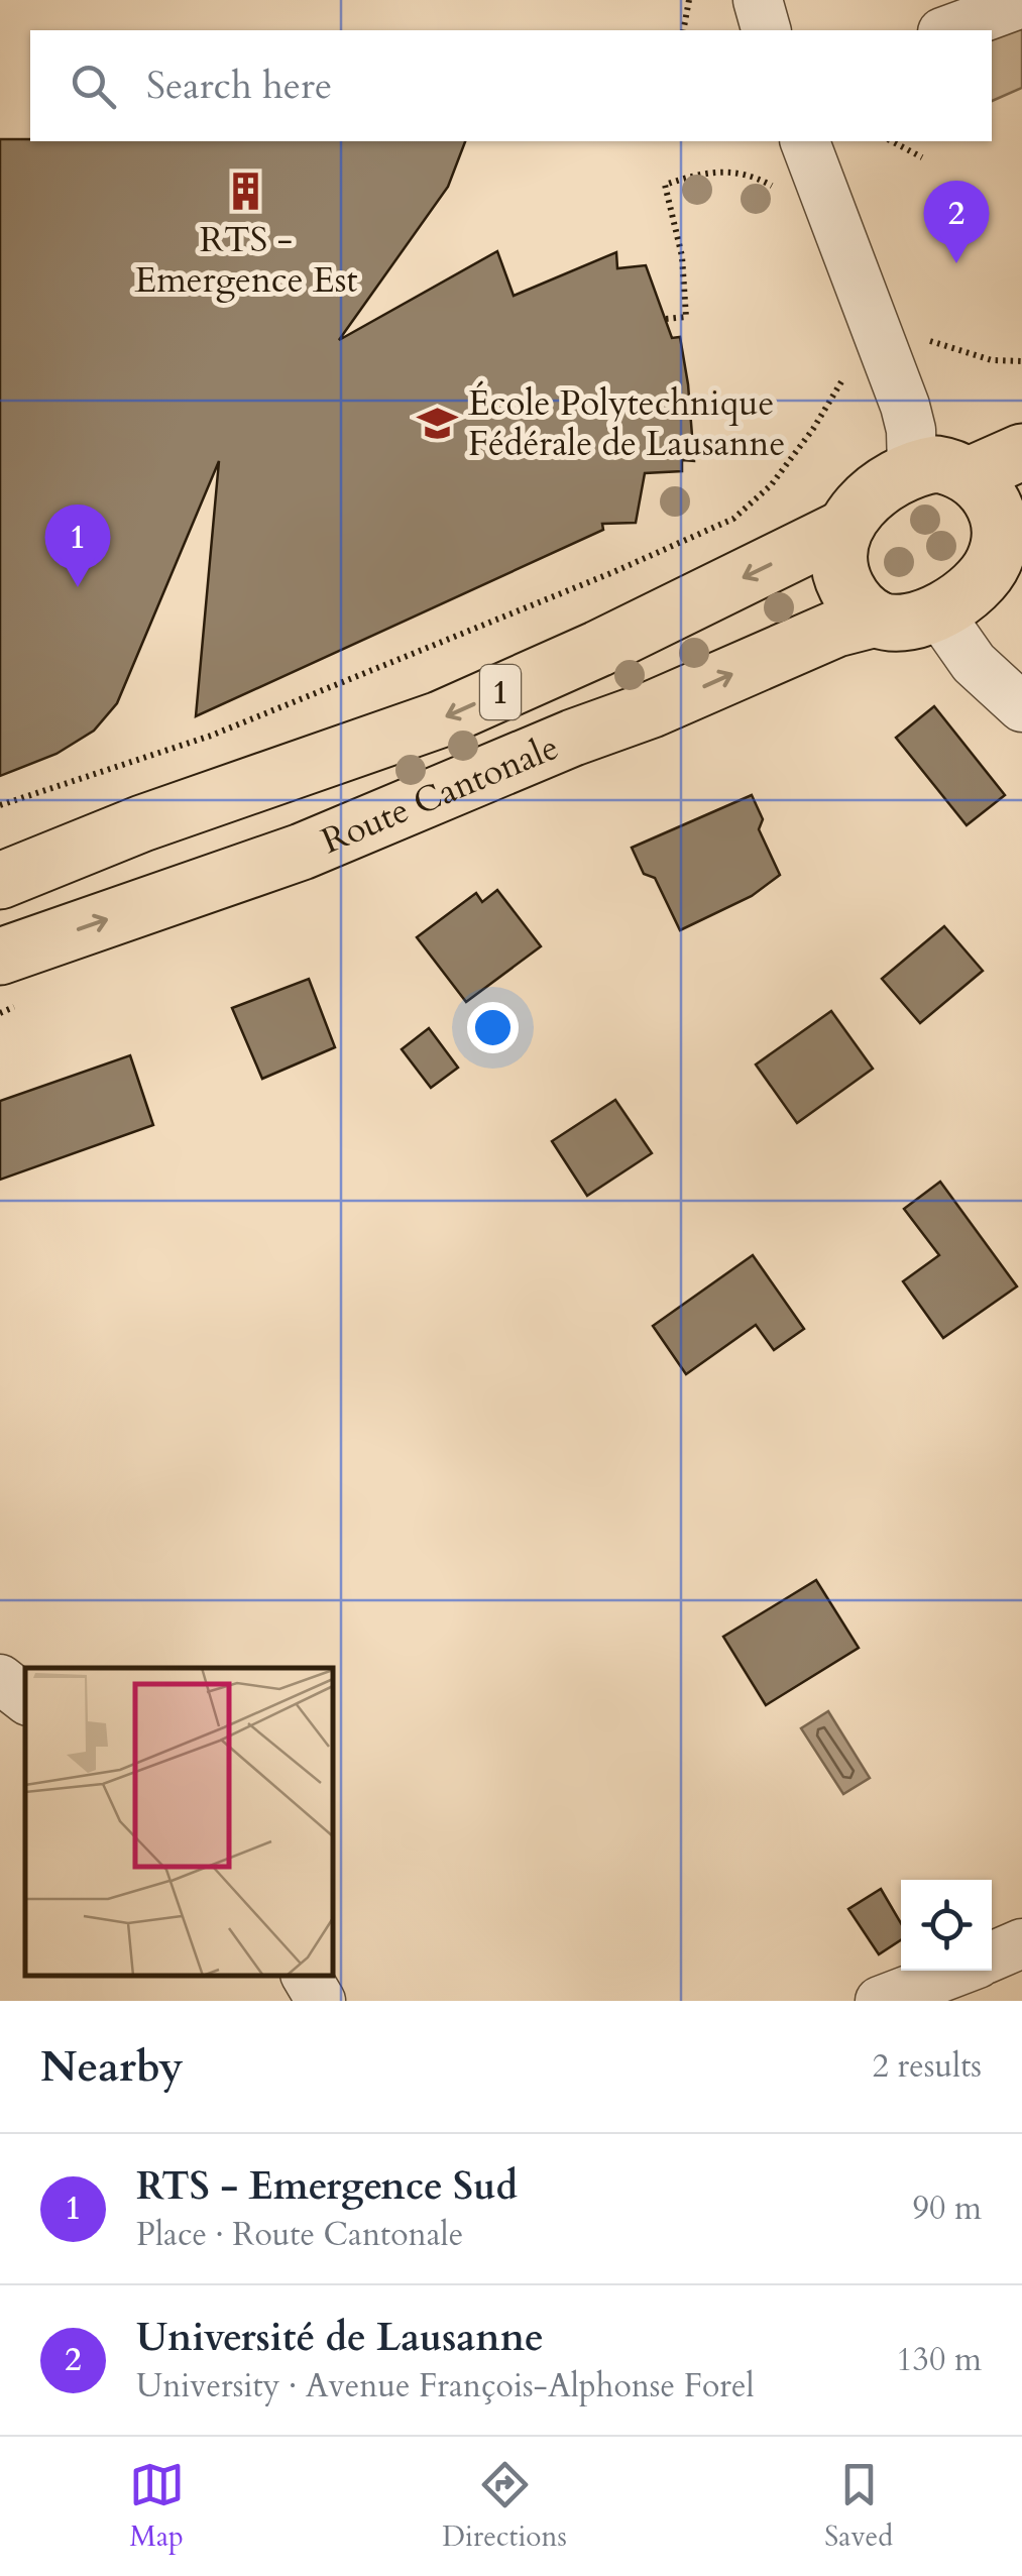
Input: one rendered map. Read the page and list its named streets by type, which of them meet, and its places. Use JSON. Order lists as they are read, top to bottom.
{
  "streets": {
    "main road": ["1", "Route Cantonale"]
  },
  "places": {
    "building": ["RTS - Emergence Est"],
    "school or university": ["École Polytechnique Fédérale de Lausanne"]
  },
  "page": {
    "search": "Search here",
    "pins": ["2", "1"],
    "heading": ["Nearby", "2 results"],
    "list": [
      {
        "mark": "1",
        "name": "RTS - Emergence Sud",
        "note": "Place · Route Cantonale",
        "value": "90 m"
      },
      {
        "mark": "2",
        "name": "Université de Lausanne",
        "note": "University · Avenue François-Alphonse Forel",
        "value": "130 m"
      }
    ],
    "nav": ["Map", "Directions", "Saved"]
  }
}
